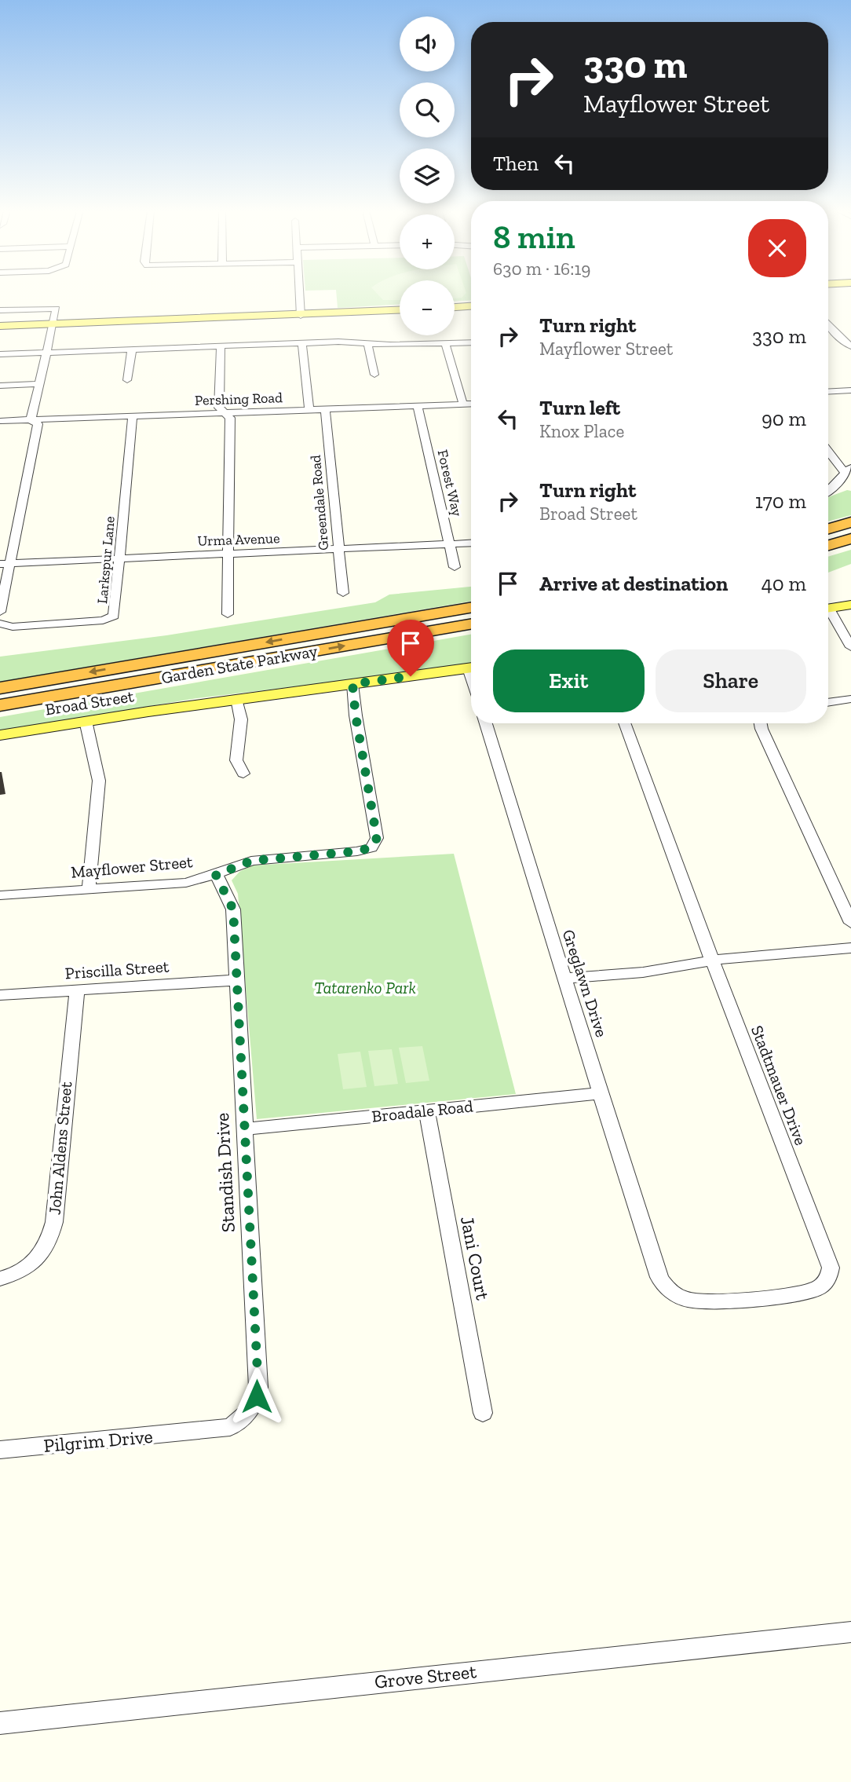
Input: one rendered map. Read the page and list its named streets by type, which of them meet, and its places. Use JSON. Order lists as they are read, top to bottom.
{
  "streets": {
    "highway": ["Garden State Parkway"],
    "main road": ["Broad Street"],
    "street": [
      "Pershing Road",
      "Forest Way",
      "Greendale Road",
      "Urma Avenue",
      "Larkspur Lane",
      "Mayflower Street",
      "Priscilla Street",
      "Greglawn Drive",
      "Stadtmauer Drive",
      "Broadale Road",
      "John Aldens Street",
      "Standish Drive",
      "Jani Court",
      "Pilgrim Drive",
      "Grove Street"
    ]
  },
  "crossings": [
    ["Pershing Road", "Forest Way"],
    ["Pershing Road", "Greendale Road"],
    ["Pershing Road", "Larkspur Lane"],
    ["Forest Way", "Urma Avenue"],
    ["Greendale Road", "Urma Avenue"],
    ["Urma Avenue", "Larkspur Lane"],
    ["Broad Street", "Mayflower Street"],
    ["Mayflower Street", "Standish Drive"],
    ["Priscilla Street", "John Aldens Street"],
    ["Priscilla Street", "Standish Drive"],
    ["Greglawn Drive", "Stadtmauer Drive"],
    ["Greglawn Drive", "Broadale Road"],
    ["Broadale Road", "Standish Drive"],
    ["Broadale Road", "Jani Court"],
    ["Standish Drive", "Pilgrim Drive"]
  ],
  "parks": ["Tatarenko Park"],
  "page": {
    "map_buttons": ["+", "−"],
    "turn": ["330 m", "Mayflower Street"],
    "then": "Then",
    "heading": ["8 min", "630 m · 16:19"],
    "list": [
      {
        "name": "Turn right",
        "note": "Mayflower Street",
        "value": "330 m"
      },
      {
        "name": "Turn left",
        "note": "Knox Place",
        "value": "90 m"
      },
      {
        "name": "Turn right",
        "note": "Broad Street",
        "value": "170 m"
      },
      {
        "name": "Arrive at destination",
        "value": "40 m"
      }
    ],
    "buttons": ["Exit", "Share"]
  }
}
